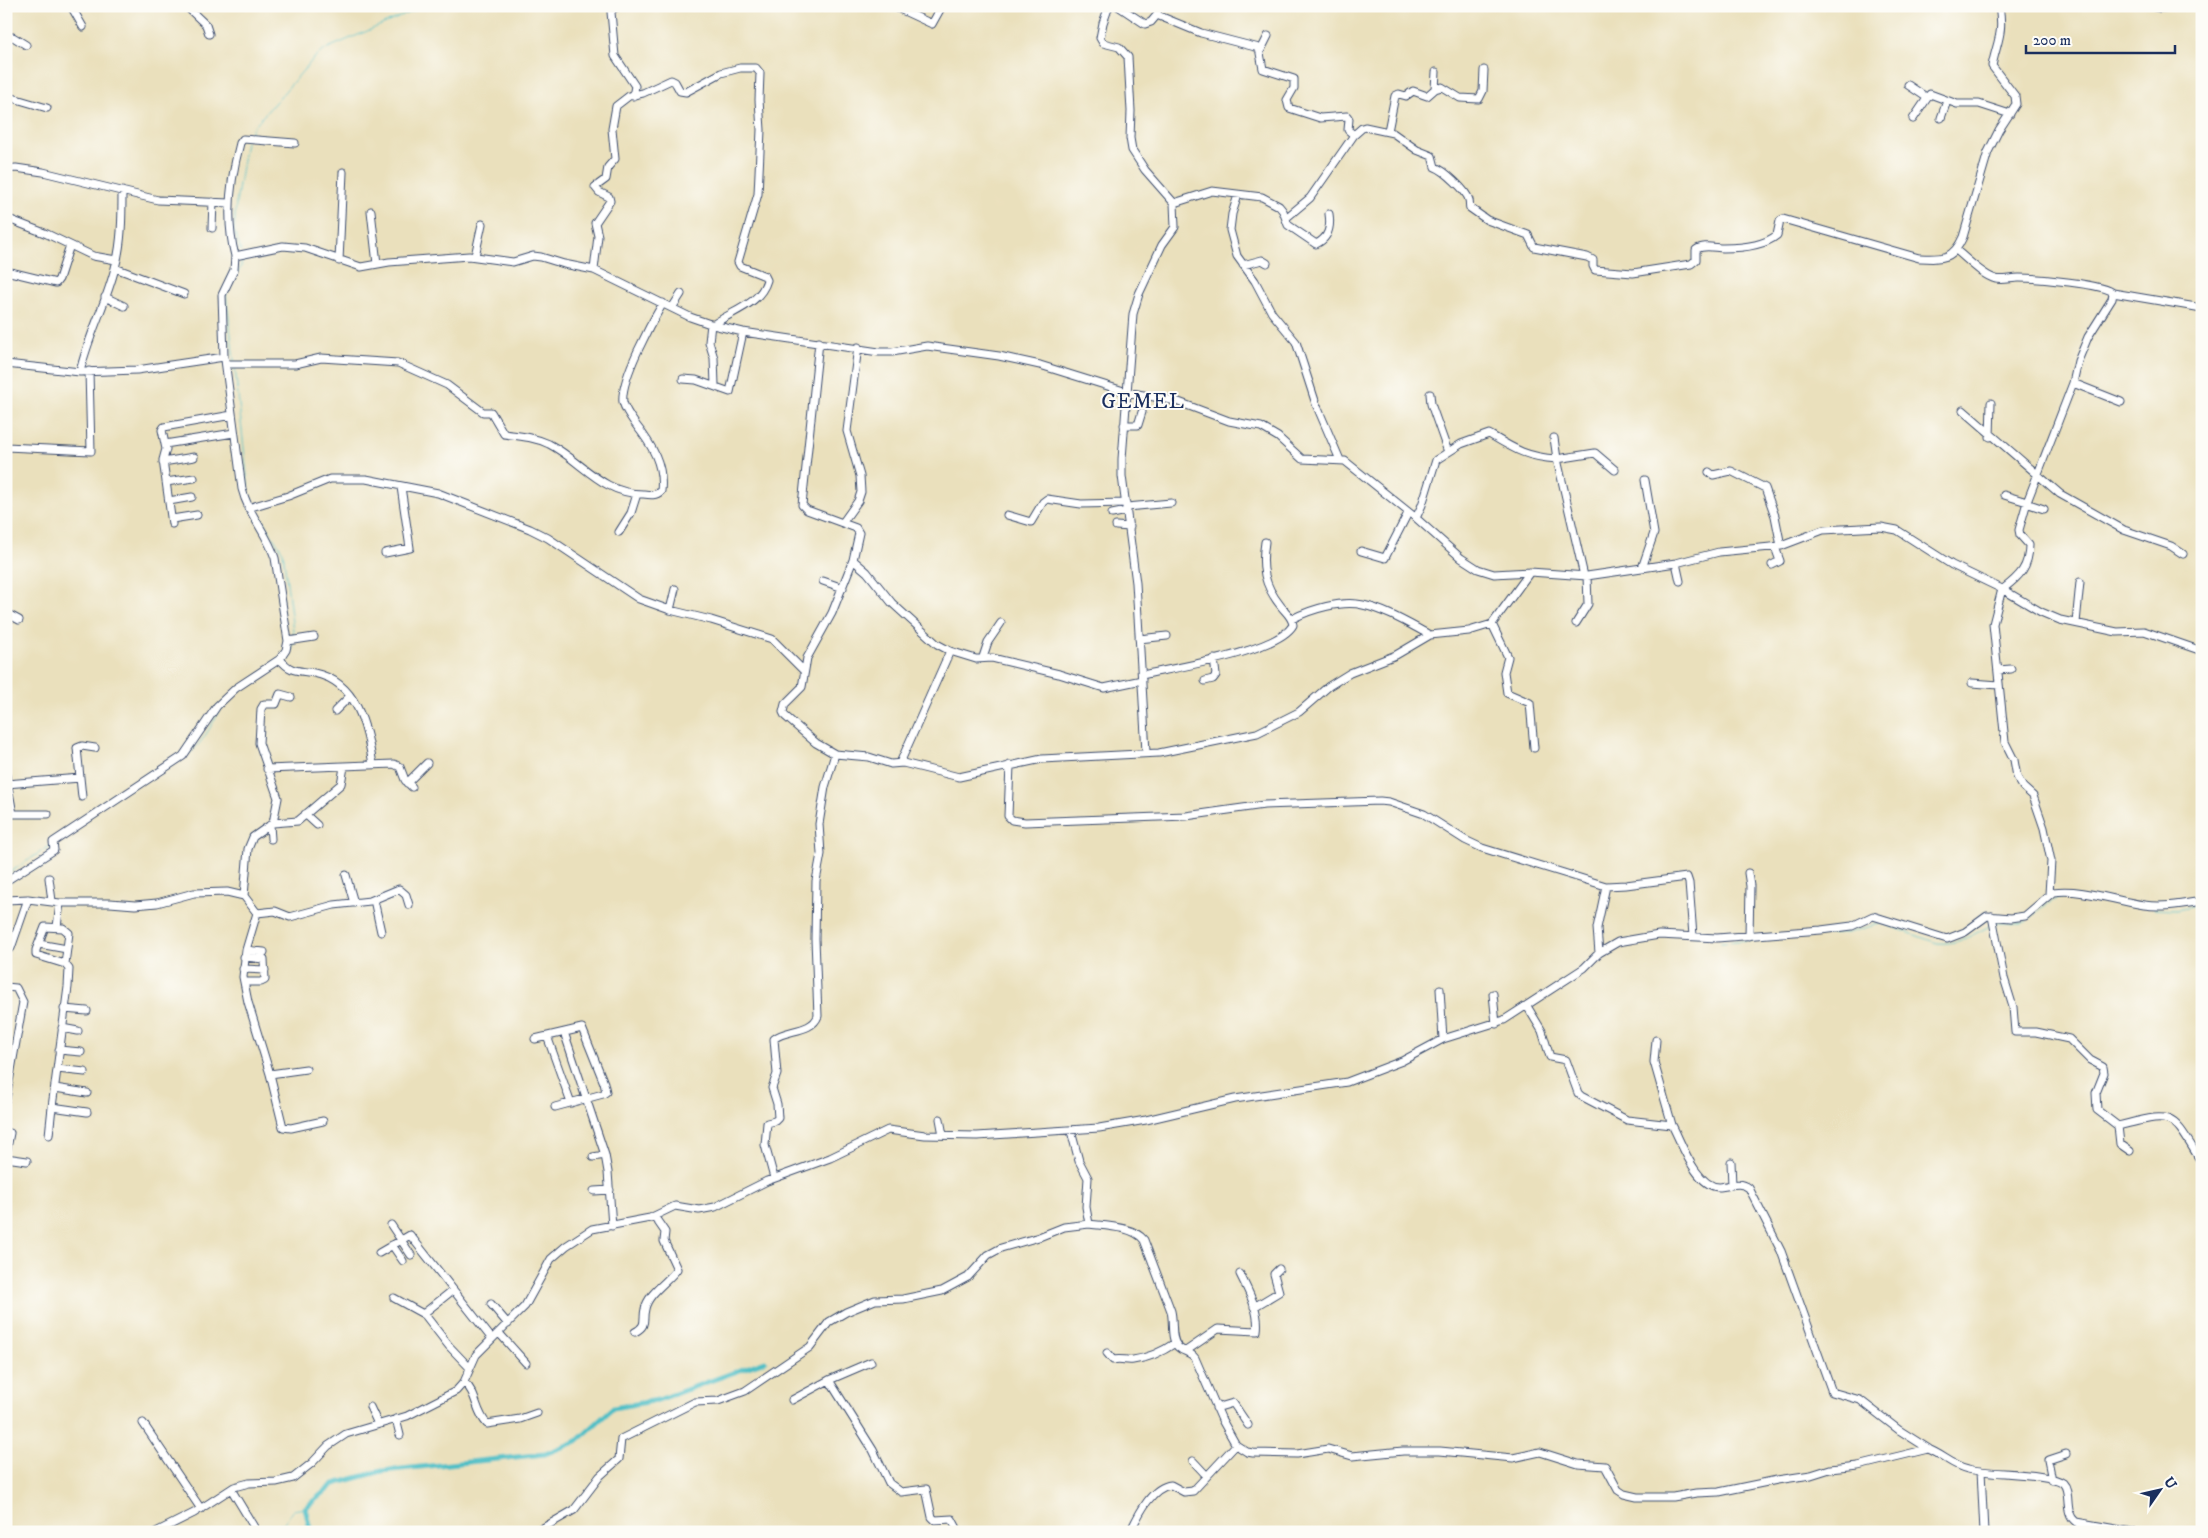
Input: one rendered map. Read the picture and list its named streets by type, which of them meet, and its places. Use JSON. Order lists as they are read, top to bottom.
{
  "districts": ["GEMEL"],
  "scale_bar": "200 m",
  "north": "top right"
}
